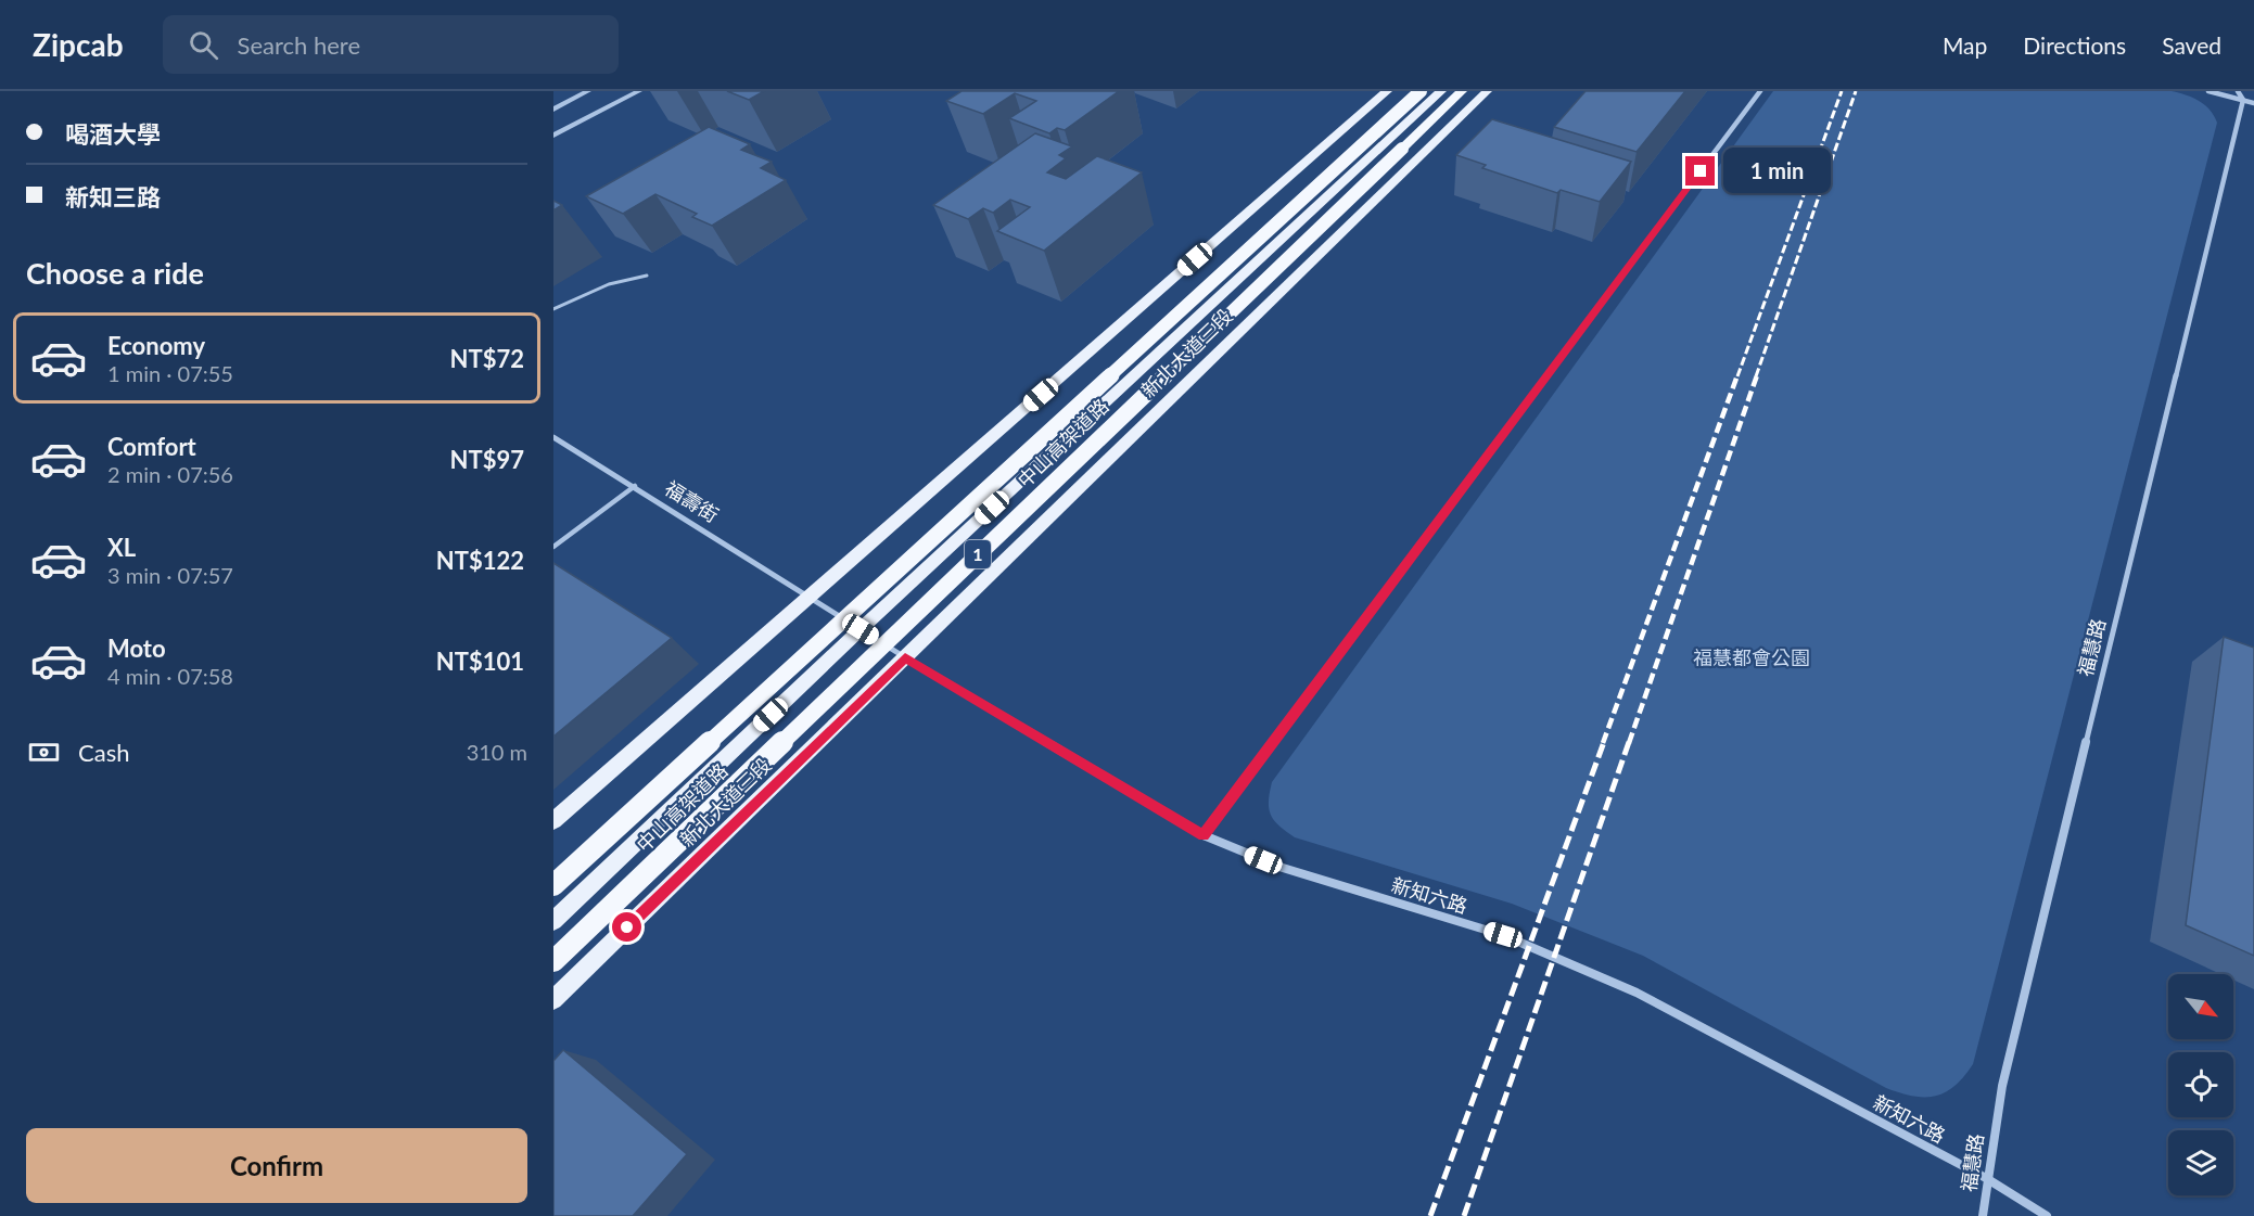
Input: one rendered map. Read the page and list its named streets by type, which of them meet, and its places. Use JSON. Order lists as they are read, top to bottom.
{
  "streets": {
    "highway": ["中山高架道路", "1"],
    "main road": ["新北大道三段"],
    "street": ["福壽街", "福慧路", "新知六路"]
  },
  "crossings": [
    ["新北大道三段", "新知六路"],
    ["福壽街", "新知六路"],
    ["福慧路", "新知六路"]
  ],
  "parks": ["福慧都會公園"],
  "north": "bottom right",
  "page": {
    "header": "Zipcab",
    "search": "Search here",
    "nav": ["Map", "Directions", "Saved"],
    "banner": ["喝酒大學", "新知三路"],
    "bubble": "1 min",
    "heading": "Choose a ride",
    "list": [
      {
        "name": "Economy",
        "note": "1 min · 07:55",
        "value": "NT$72"
      },
      {
        "name": "Comfort",
        "note": "2 min · 07:56",
        "value": "NT$97"
      },
      {
        "name": "XL",
        "note": "3 min · 07:57",
        "value": "NT$122"
      },
      {
        "name": "Moto",
        "note": "4 min · 07:58",
        "value": "NT$101"
      }
    ],
    "pay": ["Cash", "310 m"],
    "buttons": "Confirm"
  }
}
